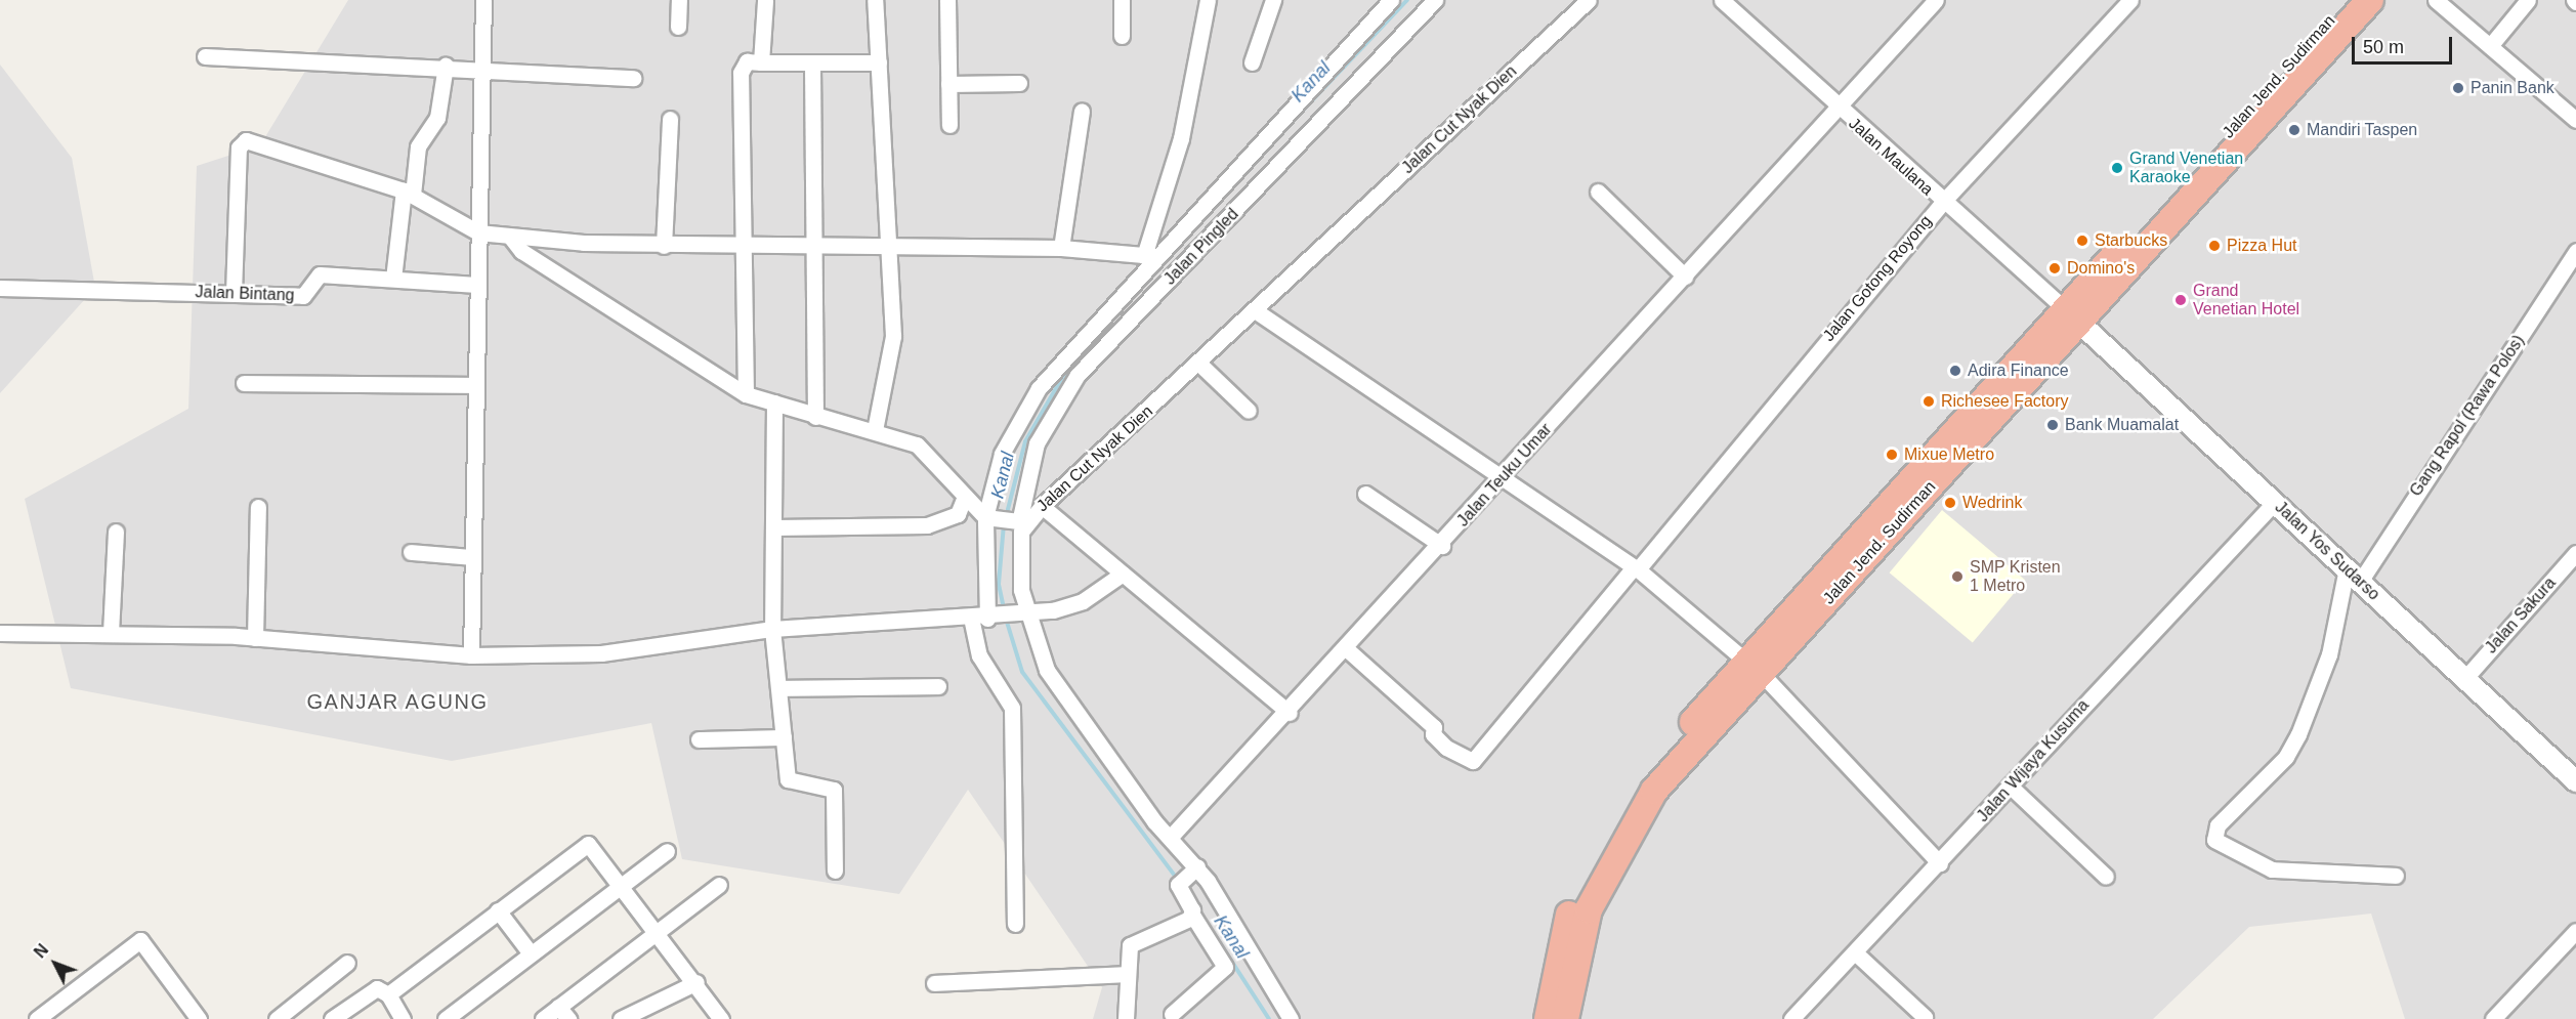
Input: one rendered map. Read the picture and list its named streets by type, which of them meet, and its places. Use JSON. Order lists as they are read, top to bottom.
{
  "streets": {
    "highway": ["Jalan Jend. Sudirman"],
    "street": [
      "Jalan Cut Nyak Dien",
      "Jalan Maulana",
      "Jalan Pingled",
      "Jalan Gotong Royong",
      "Jalan Bintang",
      "Gang Rapol (Rawa Polos)",
      "Jalan Teuku Umar",
      "Jalan Yos Sudarso",
      "Jalan Sakura",
      "Jalan Wijaya Kusuma"
    ]
  },
  "crossings": [
    ["Jalan Jend. Sudirman", "Jalan Maulana"],
    ["Jalan Jend. Sudirman", "Jalan Yos Sudarso"],
    ["Jalan Cut Nyak Dien", "Jalan Pingled"],
    ["Jalan Cut Nyak Dien", "Jalan Teuku Umar"],
    ["Jalan Maulana", "Jalan Gotong Royong"],
    ["Jalan Maulana", "Jalan Teuku Umar"],
    ["Jalan Maulana", "Jalan Yos Sudarso"],
    ["Jalan Gotong Royong", "Jalan Teuku Umar"],
    ["Gang Rapol (Rawa Polos)", "Jalan Yos Sudarso"],
    ["Jalan Yos Sudarso", "Jalan Sakura"],
    ["Jalan Yos Sudarso", "Jalan Wijaya Kusuma"]
  ],
  "districts": ["GANJAR AGUNG"],
  "water": ["Kanal"],
  "places": [
    "Panin Bank",
    "Mandiri Taspen",
    "Grand Venetian Karaoke",
    "Starbucks",
    "Pizza Hut",
    "Domino's",
    "Grand Venetian Hotel",
    "Adira Finance",
    "Richesee Factory",
    "Bank Muamalat",
    "Mixue Metro",
    "Wedrink",
    "SMP Kristen 1 Metro"
  ],
  "scale_bar": "50 m",
  "north": "top left"
}
